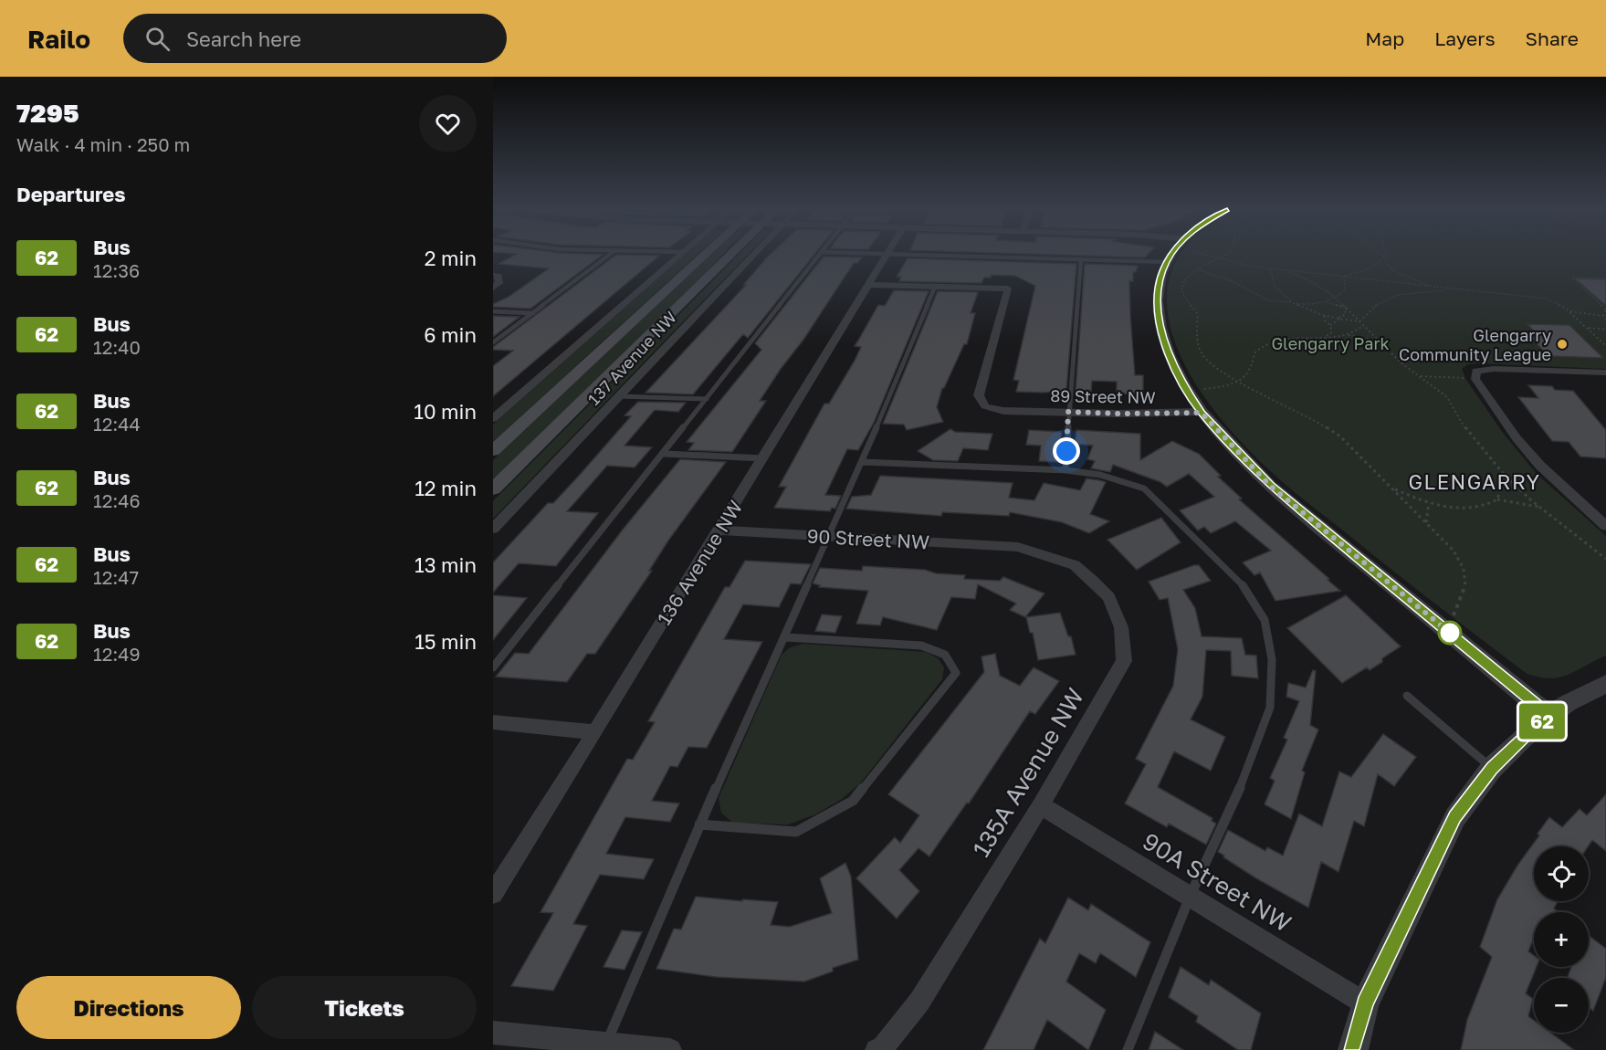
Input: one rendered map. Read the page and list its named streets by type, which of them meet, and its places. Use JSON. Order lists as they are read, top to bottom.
{
  "streets": {
    "main road": ["137 Avenue NW"],
    "street": [
      "89 Street NW",
      "90 Street NW",
      "136 Avenue NW",
      "135A Avenue NW",
      "90A Street NW"
    ]
  },
  "crossings": [
    ["90 Street NW", "136 Avenue NW"],
    ["90 Street NW", "135A Avenue NW"],
    ["135A Avenue NW", "90A Street NW"]
  ],
  "districts": ["GLENGARRY"],
  "parks": ["Glengarry Park"],
  "places": ["Glengarry Community League"],
  "lines": ["bus line 62"],
  "page": {
    "header": "Railo",
    "search": "Search here",
    "nav": ["Map", "Layers", "Share"],
    "heading": [
      ["7295", "Walk · 4 min · 250 m"],
      "Departures"
    ],
    "on_map": "62",
    "list": [
      {
        "mark": "62",
        "name": "Bus",
        "note": "12:36",
        "value": "2 min"
      },
      {
        "mark": "62",
        "name": "Bus",
        "note": "12:40",
        "value": "6 min"
      },
      {
        "mark": "62",
        "name": "Bus",
        "note": "12:44",
        "value": "10 min"
      },
      {
        "mark": "62",
        "name": "Bus",
        "note": "12:46",
        "value": "12 min"
      },
      {
        "mark": "62",
        "name": "Bus",
        "note": "12:47",
        "value": "13 min"
      },
      {
        "mark": "62",
        "name": "Bus",
        "note": "12:49",
        "value": "15 min"
      }
    ],
    "map_buttons": ["+", "−"],
    "buttons": ["Directions", "Tickets"]
  }
}
